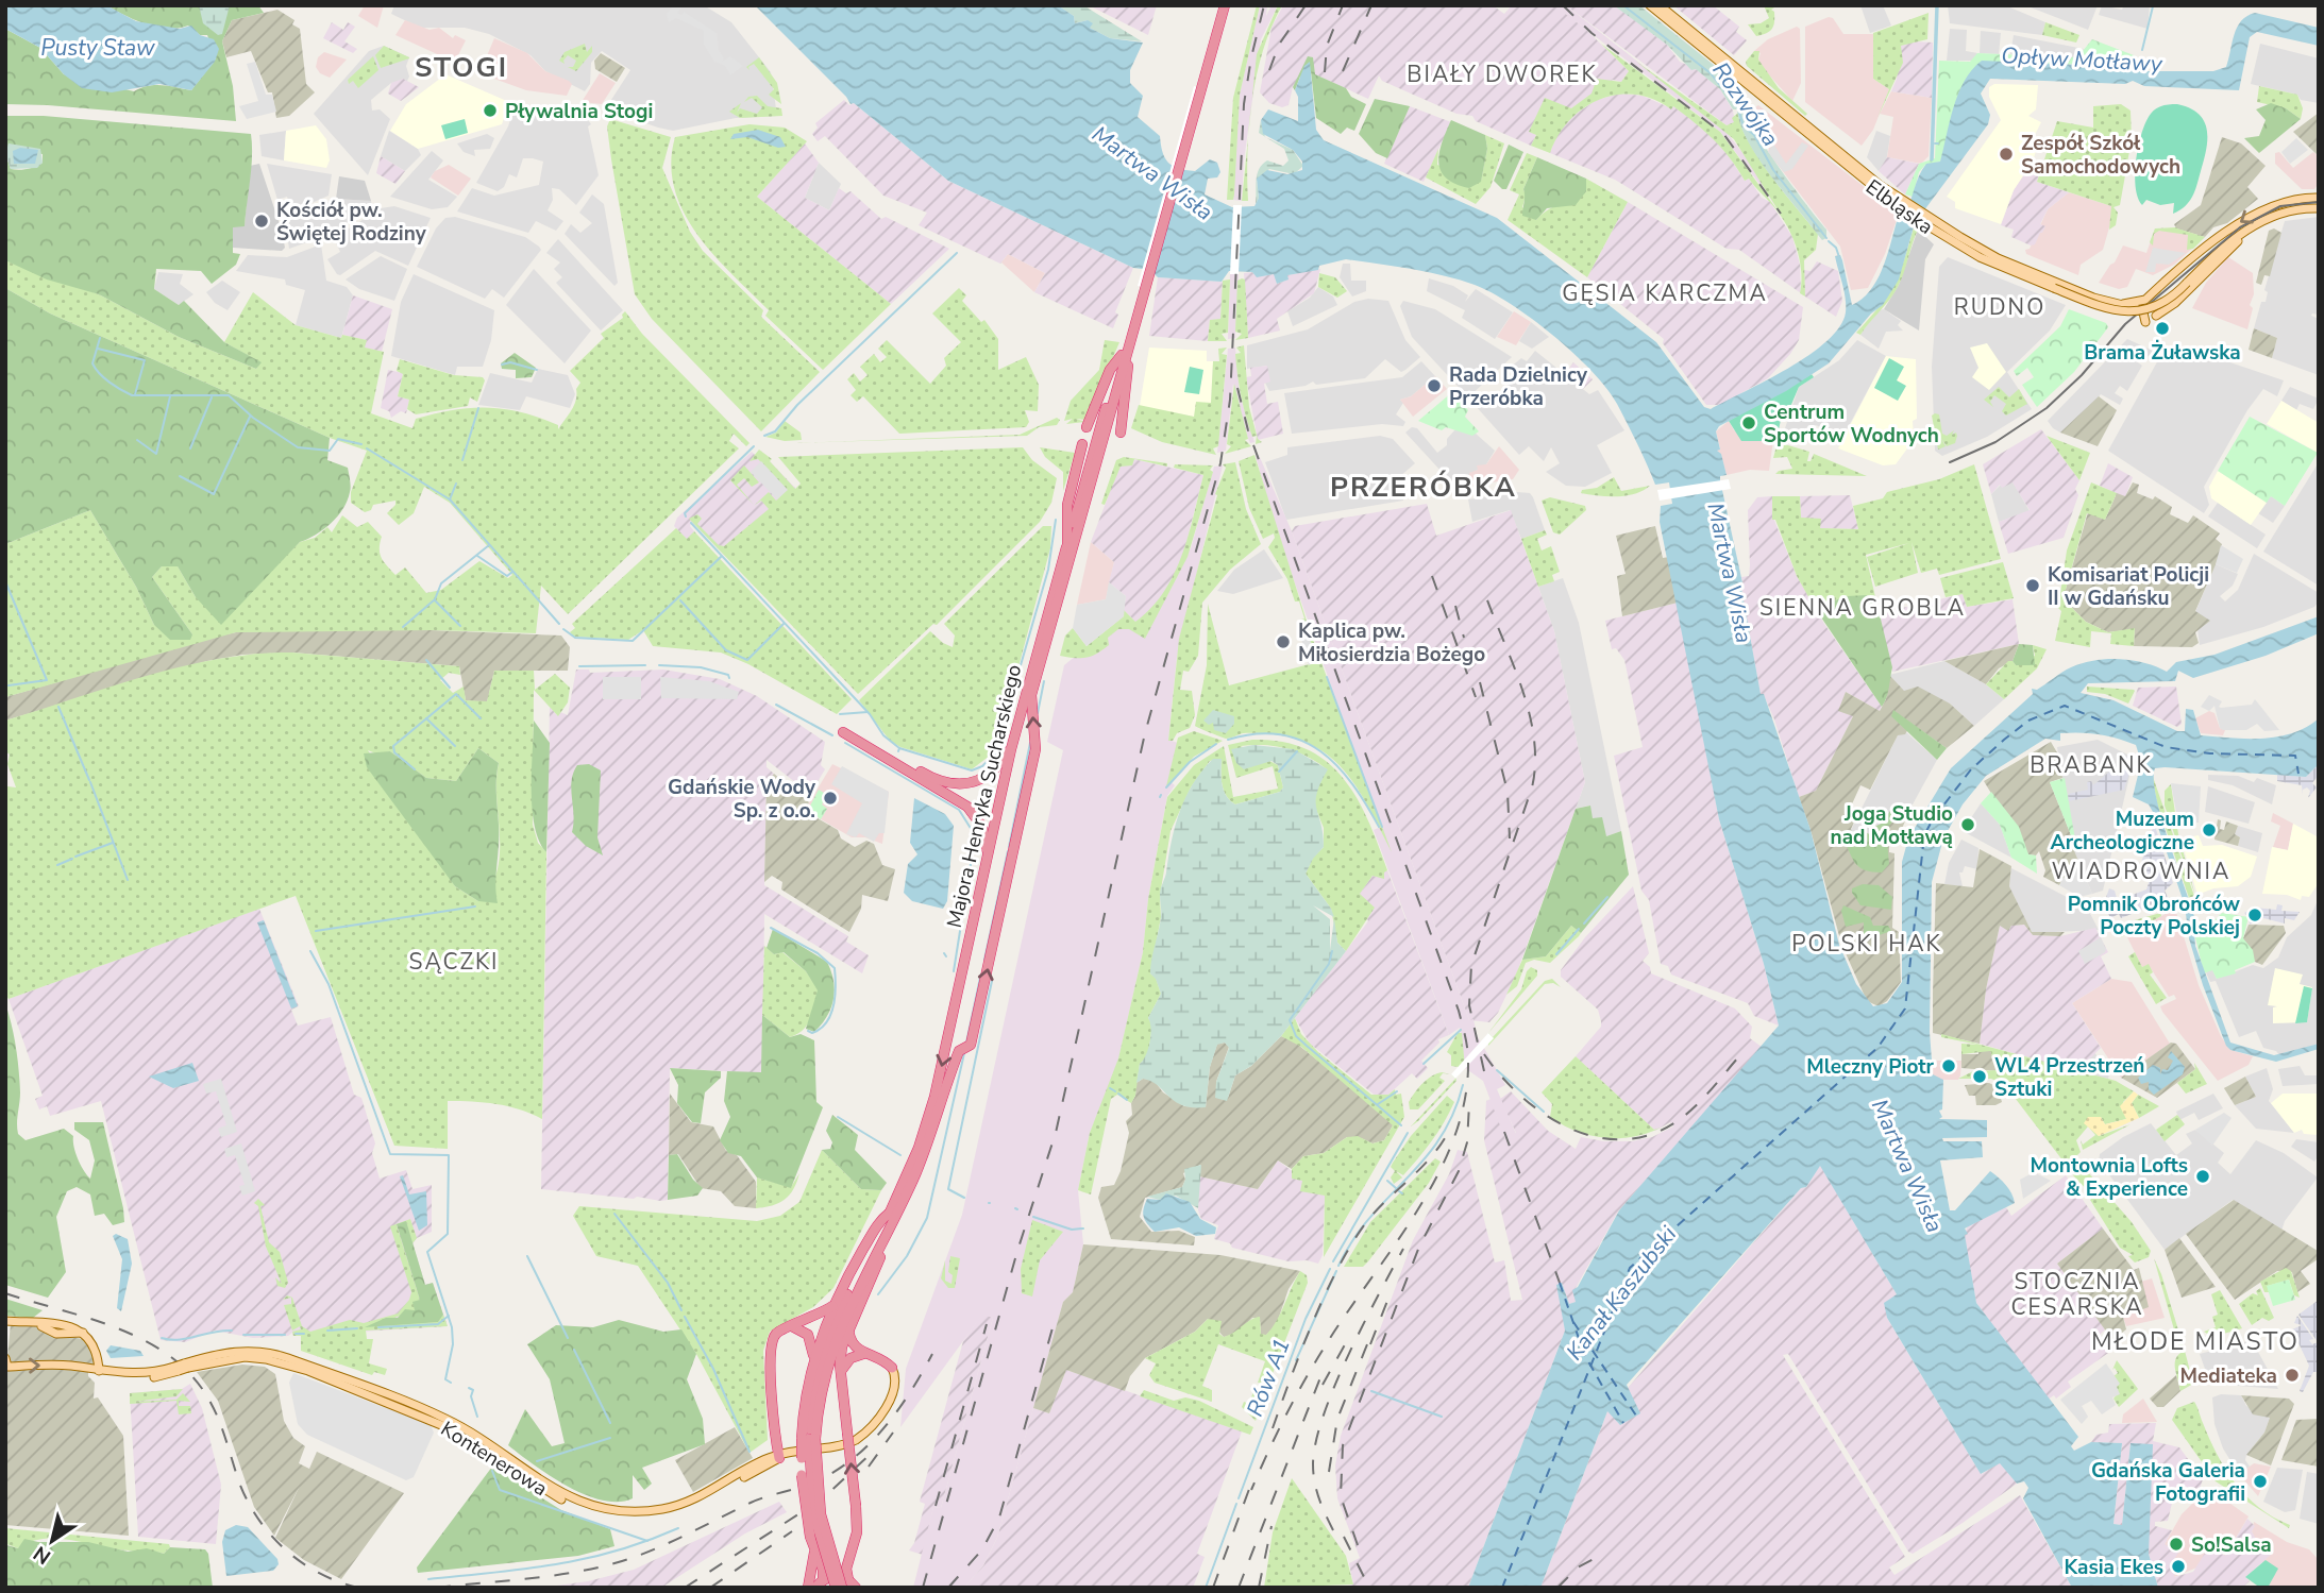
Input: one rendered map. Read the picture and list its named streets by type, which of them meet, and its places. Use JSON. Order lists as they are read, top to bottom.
{
  "streets": {
    "highway": ["Majora Henryka Sucharskiego"],
    "main road": ["Elbląska", "Kontenerowa"]
  },
  "districts": [
    "STOGI",
    "BIAŁY DWOREK",
    "GĘSIA KARCZMA",
    "RUDNO",
    "PRZERÓBKA",
    "SIENNA GROBLA",
    "BRABANK",
    "WIADROWNIA",
    "POLSKI HAK",
    "SĄCZKI",
    "STOCZNIA CESARSKA",
    "MŁODE MIASTO"
  ],
  "water": [
    "Pusty Staw",
    "Opływ Motławy",
    "Rozwójka",
    "Martwa Wisła",
    "Kanał Kaszubski",
    "Rów A1"
  ],
  "places": [
    "Pływalnia Stogi",
    "Zespół Szkół Samochodowych",
    "Kościół pw. Świętej Rodziny",
    "Brama Żuławska",
    "Rada Dzielnicy Przeróbka",
    "Centrum Sportów Wodnych",
    "Komisariat Policji II w Gdańsku",
    "Kaplica pw. Miłosierdzia Bożego",
    "Gdańskie Wody Sp. z o.o.",
    "Joga Studio nad Motławą",
    "Muzeum Archeologiczne",
    "Pomnik Obrońców Poczty Polskiej",
    "Mleczny Piotr",
    "WL4 Przestrzeń Sztuki",
    "Montownia Lofts & Experience",
    "Mediateka",
    "Gdańska Galeria Fotografii",
    "So!Salsa",
    "Kasia Ekes"
  ],
  "north": "bottom left"
}
